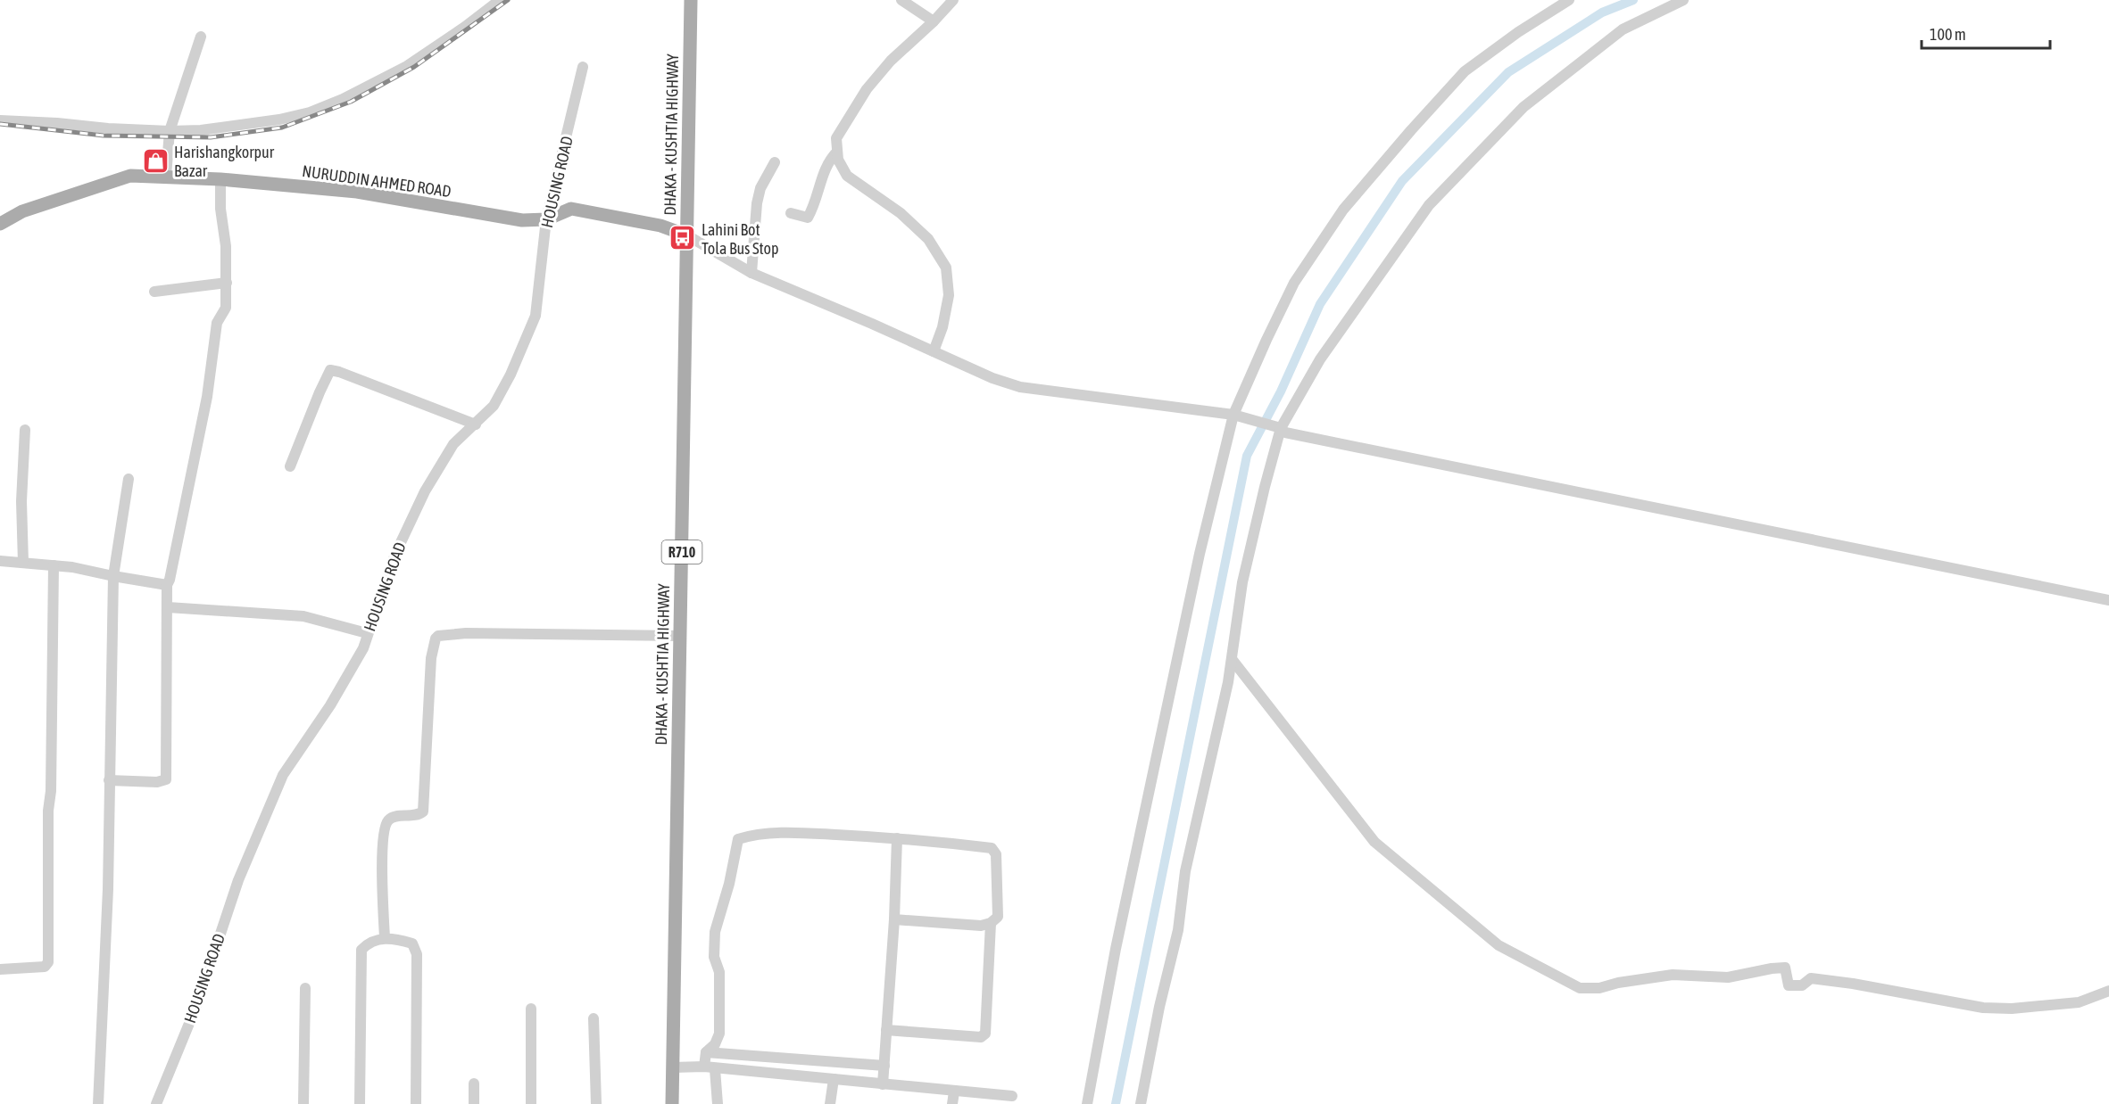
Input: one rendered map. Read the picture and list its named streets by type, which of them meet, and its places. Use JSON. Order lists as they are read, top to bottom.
{
  "streets": {
    "main road": ["DHAKA - KUSHTIA HIGHWAY", "NURUDDIN AHMED ROAD", "R710"],
    "street": ["HOUSING ROAD"]
  },
  "crossings": [
    ["DHAKA - KUSHTIA HIGHWAY", "NURUDDIN AHMED ROAD"],
    ["NURUDDIN AHMED ROAD", "HOUSING ROAD"]
  ],
  "places": {
    "shop": ["Harishangkorpur Bazar"],
    "bus stop": ["Lahini Bot Tola Bus Stop"]
  },
  "scale_bar": "100 m"
}
